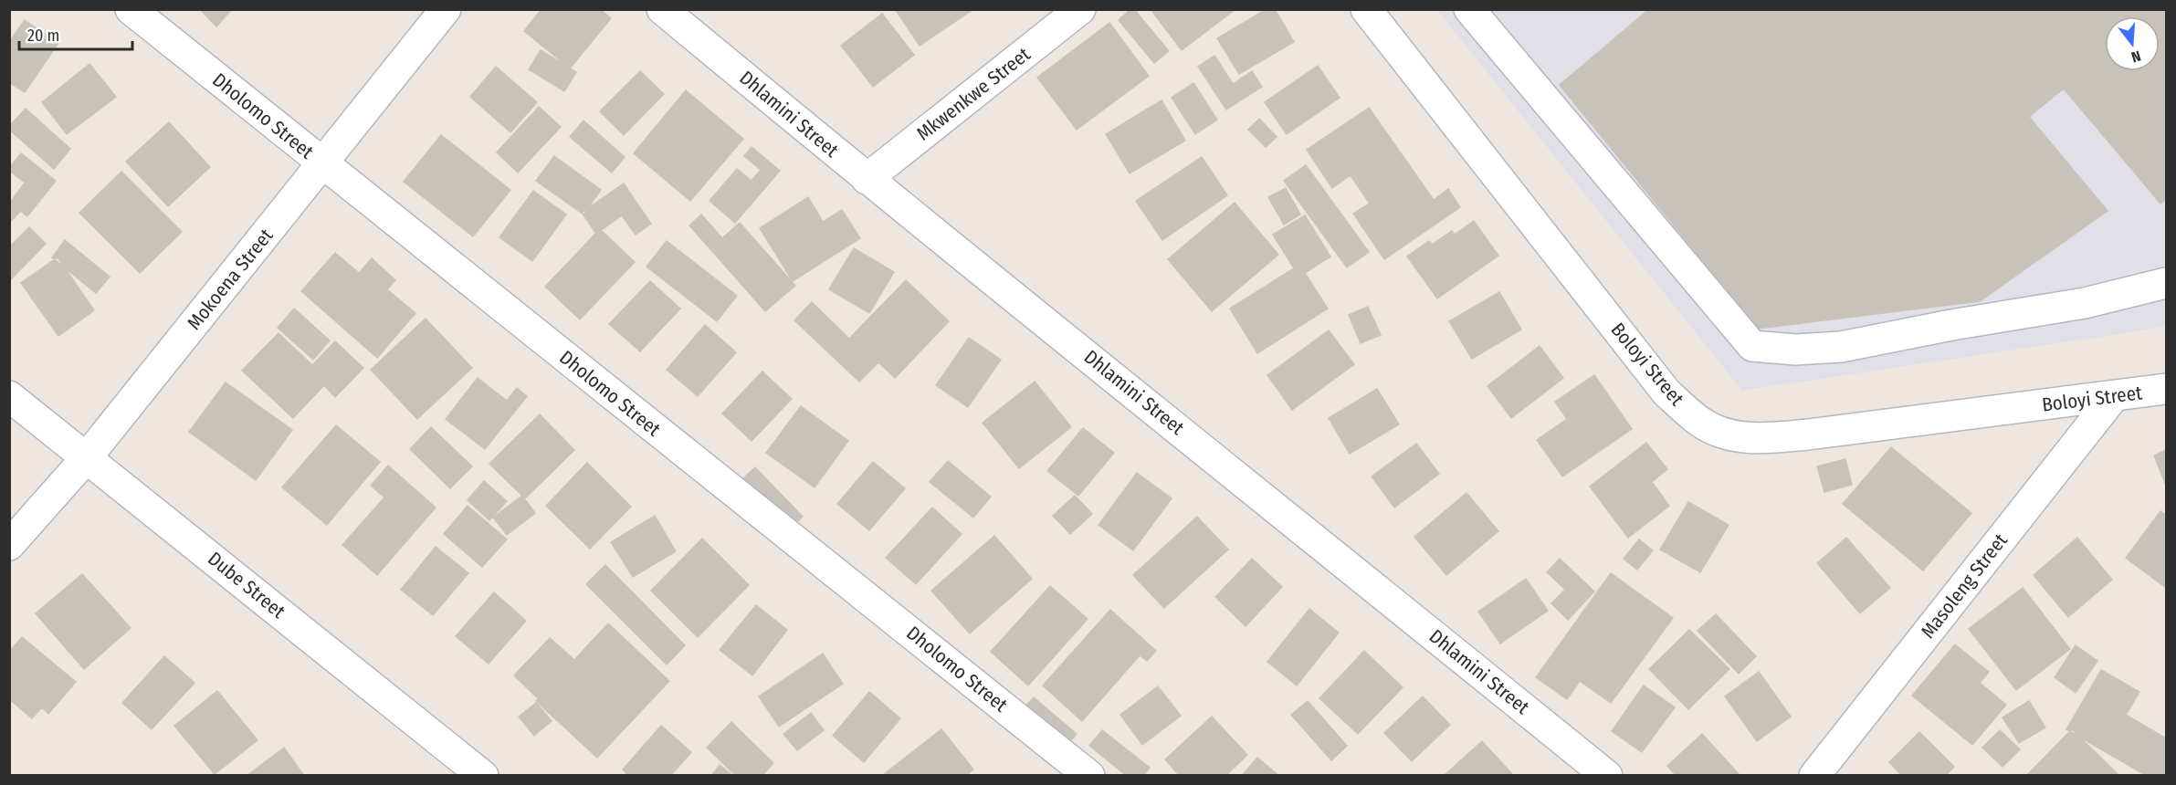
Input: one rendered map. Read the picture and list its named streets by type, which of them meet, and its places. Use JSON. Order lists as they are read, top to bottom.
{
  "streets": {
    "street": [
      "Mkwenkwe Street",
      "Dhlamini Street",
      "Dholomo Street",
      "Mokoena Street",
      "Boloyi Street",
      "Dube Street",
      "Masoleng Street"
    ]
  },
  "crossings": [
    ["Mkwenkwe Street", "Dhlamini Street"],
    ["Dholomo Street", "Mokoena Street"],
    ["Mokoena Street", "Dube Street"],
    ["Boloyi Street", "Masoleng Street"]
  ],
  "scale_bar": "20 m",
  "north": "bottom"
}
